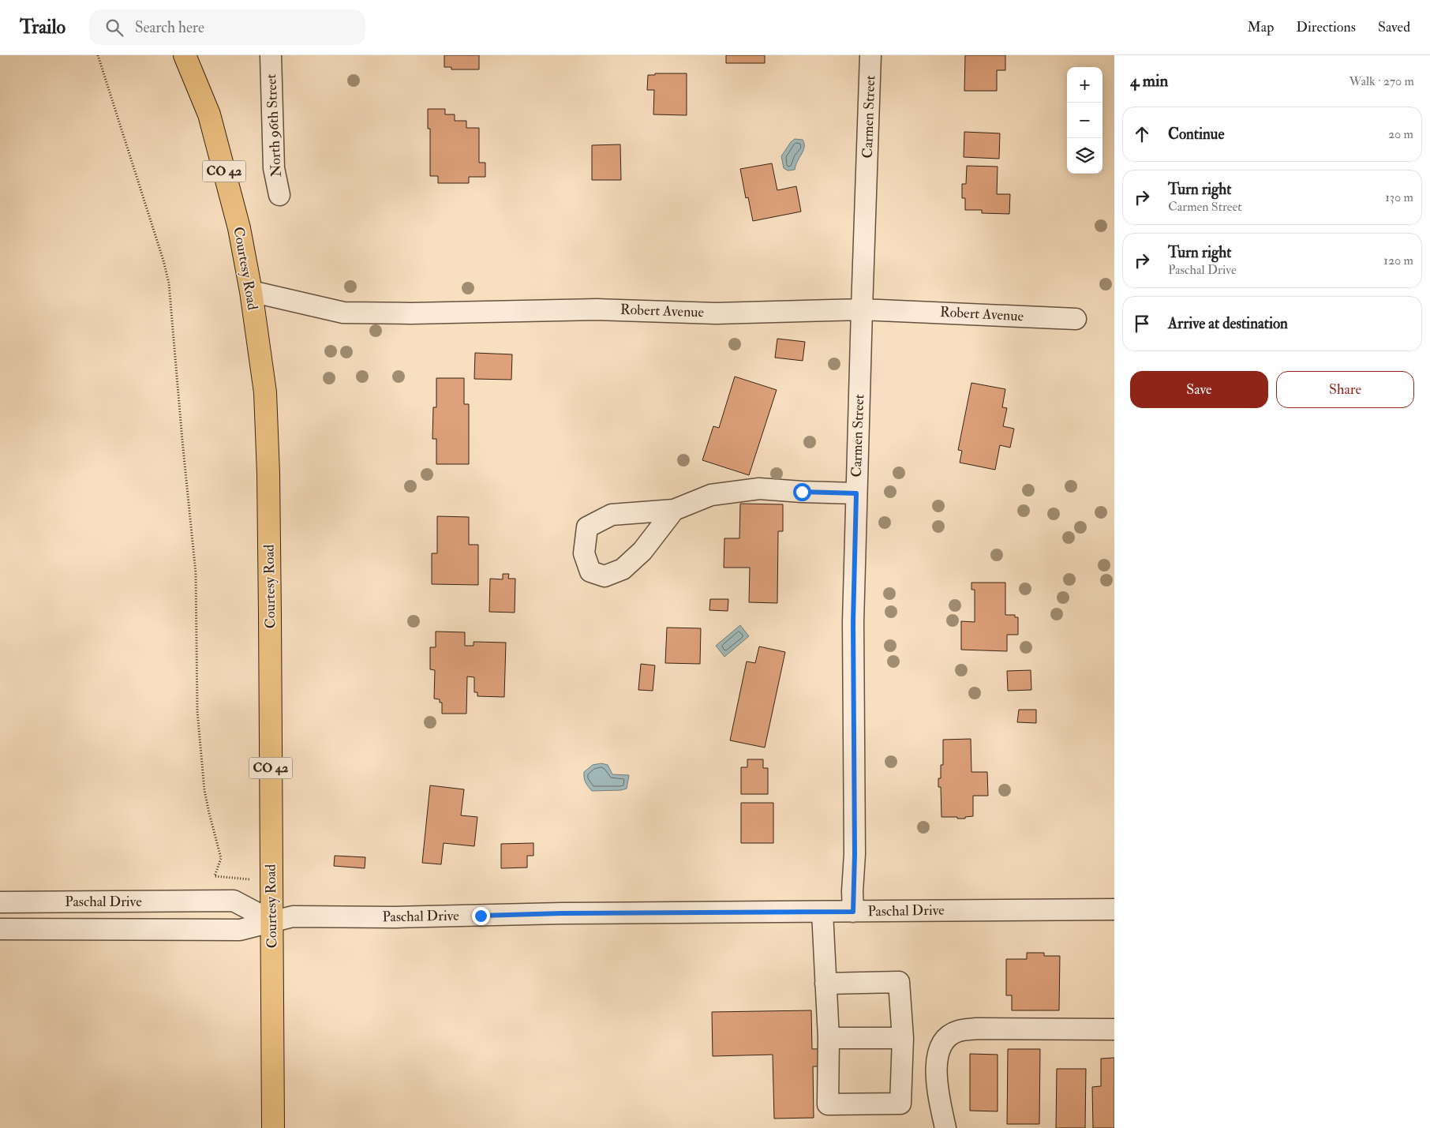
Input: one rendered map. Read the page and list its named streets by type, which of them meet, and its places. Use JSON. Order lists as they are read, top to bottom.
{
  "streets": {
    "main road": ["CO 42", "Courtesy Road"],
    "street": [
      "Carmen Street",
      "North 96th Street",
      "Robert Avenue",
      "Paschal Drive"
    ]
  },
  "crossings": [
    ["Carmen Street", "Robert Avenue"],
    ["Carmen Street", "Paschal Drive"],
    ["Courtesy Road", "Robert Avenue"],
    ["Courtesy Road", "Paschal Drive"]
  ],
  "page": {
    "header": "Trailo",
    "search": "Search here",
    "nav": ["Map", "Directions", "Saved"],
    "heading": ["4 min", "Walk · 270 m"],
    "map_buttons": ["+", "−"],
    "list": [
      ["Continue", "20 m"],
      ["Turn right", "Carmen Street", "130 m"],
      ["Turn right", "Paschal Drive", "120 m"],
      "Arrive at destination"
    ],
    "buttons": ["Save", "Share"]
  }
}
